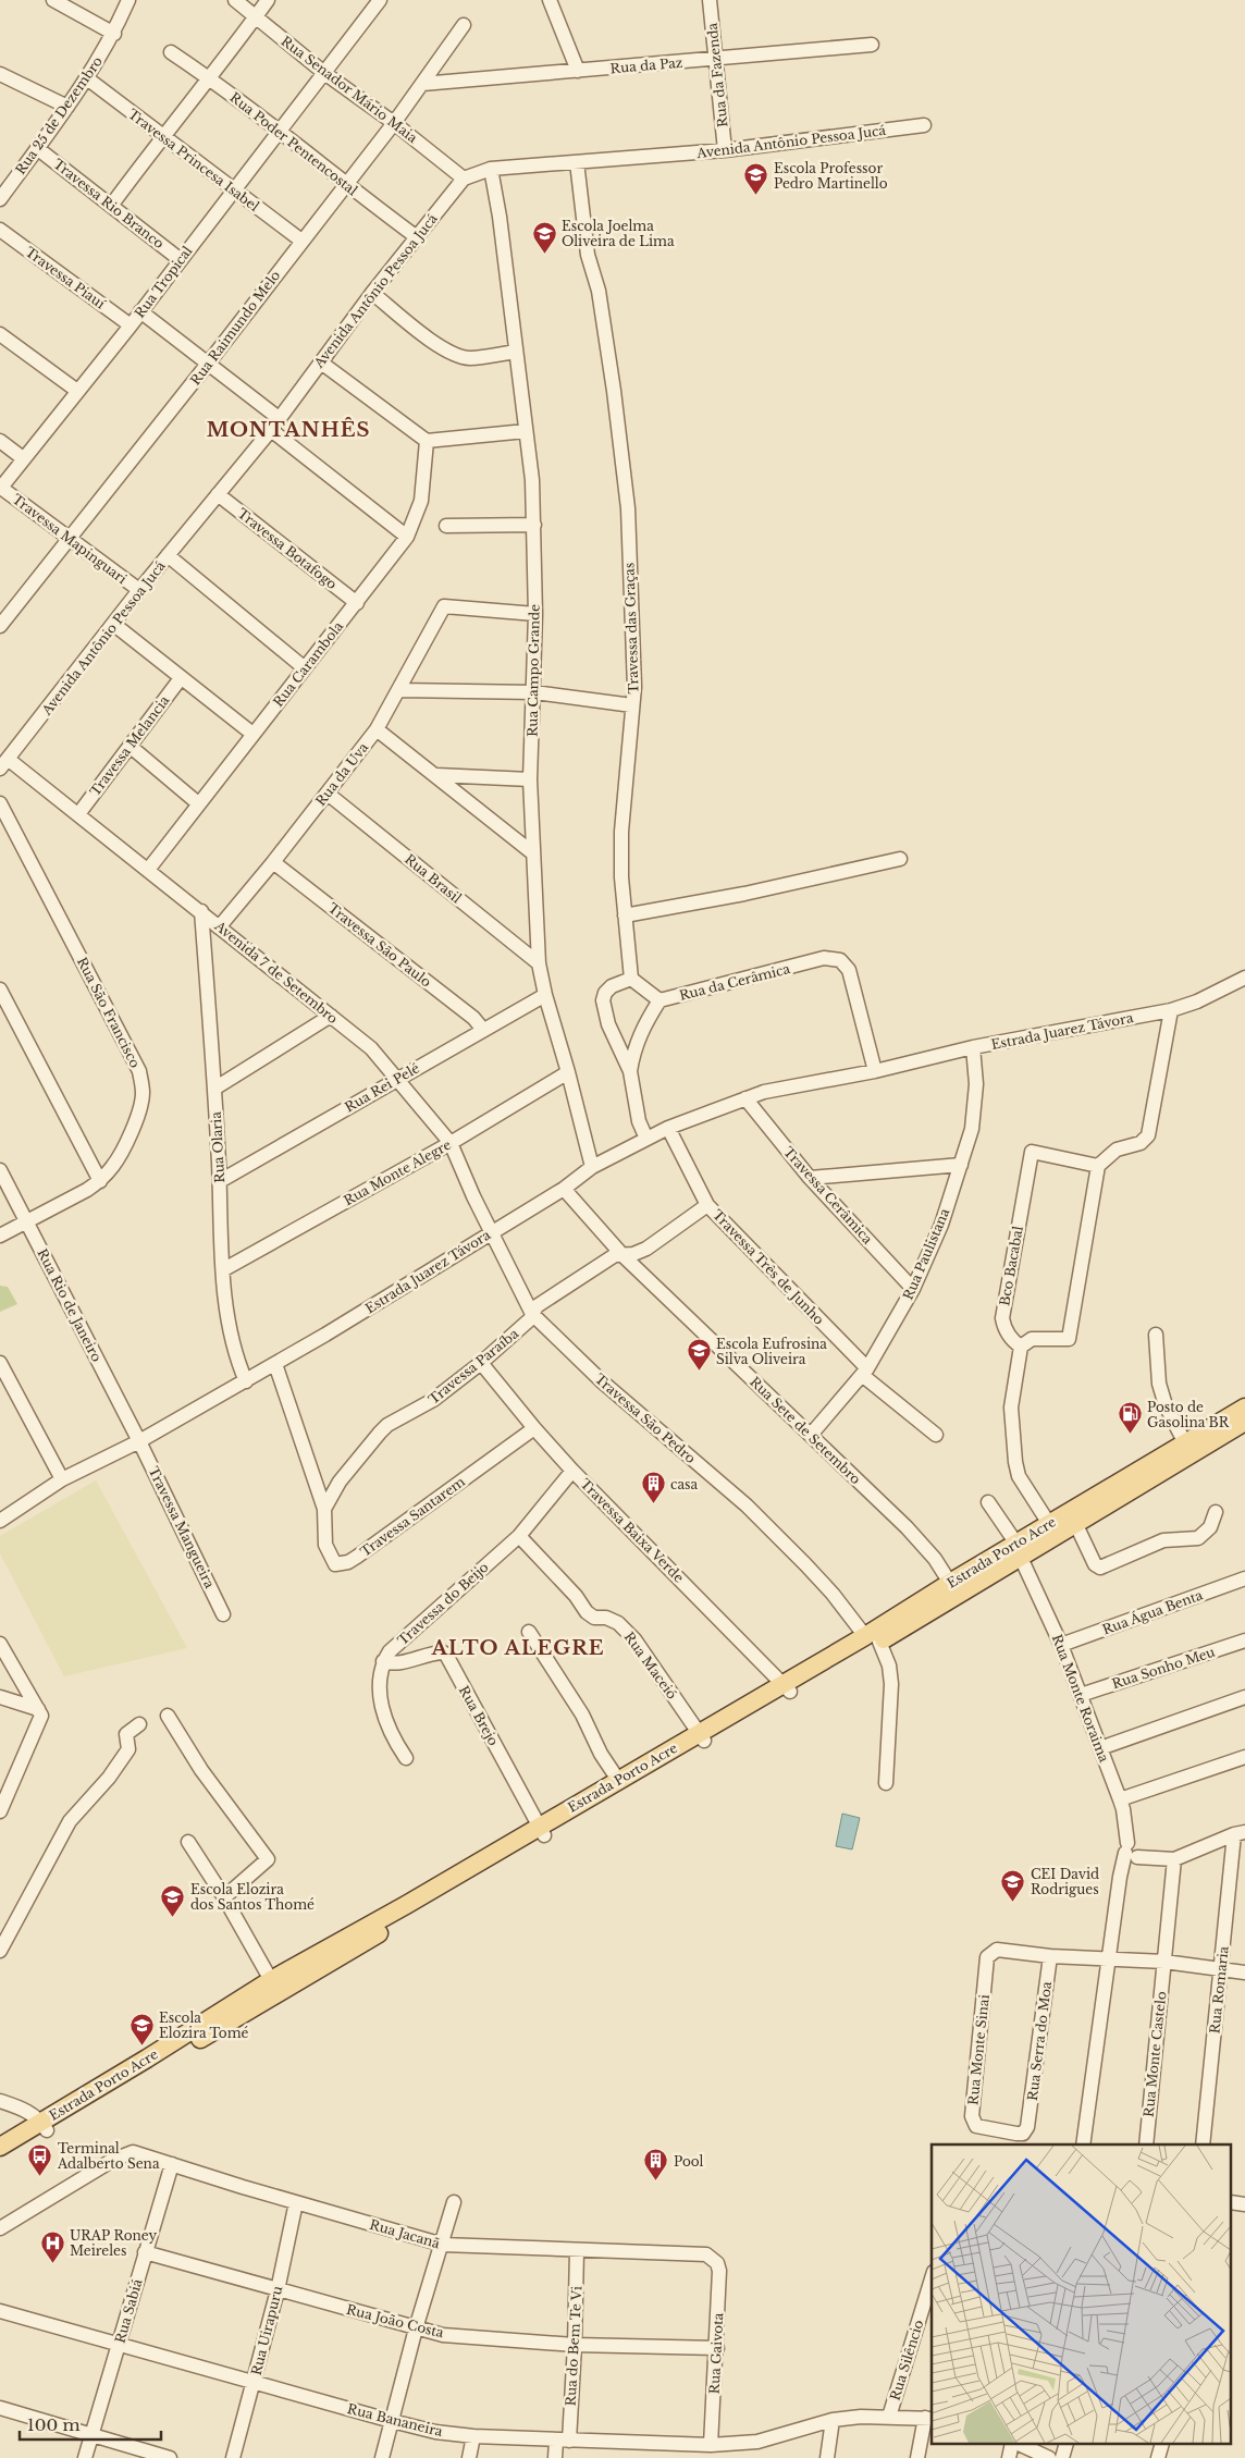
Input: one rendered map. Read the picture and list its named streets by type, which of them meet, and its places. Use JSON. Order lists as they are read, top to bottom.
{
  "streets": {
    "main road": ["Estrada Porto Acre"],
    "street": [
      "Rua da Paz",
      "Rua da Fazenda",
      "Rua Senador Mário Maia",
      "Rua 25 de Dezembro",
      "Avenida Antônio Pessoa Jucá",
      "Rua Poder Pentencostal",
      "Travessa Princesa Isabel",
      "Travessa Rio Branco",
      "Travessa Piauí",
      "Rua Tropical",
      "Rua Raimundo Melo",
      "Travessa Mapinguari",
      "Travessa Botafogo",
      "Travessa das Graças",
      "Rua Carambola",
      "Rua Campo Grande",
      "Travessa Melancia",
      "Rua da Uva",
      "Rua Brasil",
      "Travessa São Paulo",
      "Avenida 7 de Setembro",
      "Rua da Cerâmica",
      "Rua São Francisco",
      "Estrada Juarez Távora",
      "Rua Rei Pelé",
      "Rua Olaria",
      "Rua Monte Alegre",
      "Travessa Cerâmica",
      "Rua Paulistana",
      "Bco Bacabal",
      "Travessa Três de Junho",
      "Rua Rio de Janeiro",
      "Travessa Paraíba",
      "Travessa São Pedro",
      "Rua Sete de Setembro",
      "Travessa Santarem",
      "Travessa Mangueira",
      "Travessa Baixa Verde",
      "Travessa do Beijo",
      "Rua Água Benta",
      "Rua Maceió",
      "Rua Sonho Meu",
      "Rua Monte Roraima",
      "Rua Brejo",
      "Rua Romaria",
      "Rua Serra do Moa",
      "Rua Monte Sinai",
      "Rua Monte Castelo",
      "Rua Jacanã",
      "Rua Sabiá",
      "Rua João Costa",
      "Rua Uirapuru",
      "Rua do Bem Te Vi",
      "Rua Gaivota",
      "Rua Silêncio",
      "Rua Bananeira"
    ]
  },
  "crossings": [
    ["Rua da Paz", "Rua da Fazenda"],
    ["Rua da Paz", "Rua Raimundo Melo"],
    ["Rua da Fazenda", "Avenida Antônio Pessoa Jucá"],
    ["Rua Senador Mário Maia", "Avenida Antônio Pessoa Jucá"],
    ["Rua Senador Mário Maia", "Rua Tropical"],
    ["Rua Senador Mário Maia", "Rua Raimundo Melo"],
    ["Rua 25 de Dezembro", "Travessa Princesa Isabel"],
    ["Rua 25 de Dezembro", "Travessa Rio Branco"],
    ["Avenida Antônio Pessoa Jucá", "Rua Poder Pentencostal"],
    ["Avenida Antônio Pessoa Jucá", "Travessa Mapinguari"],
    ["Avenida Antônio Pessoa Jucá", "Travessa Botafogo"],
    ["Avenida Antônio Pessoa Jucá", "Travessa das Graças"],
    ["Avenida Antônio Pessoa Jucá", "Rua Campo Grande"],
    ["Avenida Antônio Pessoa Jucá", "Avenida 7 de Setembro"],
    ["Rua Poder Pentencostal", "Rua Tropical"],
    ["Rua Poder Pentencostal", "Rua Raimundo Melo"],
    ["Travessa Princesa Isabel", "Rua Tropical"],
    ["Travessa Princesa Isabel", "Rua Raimundo Melo"],
    ["Travessa Rio Branco", "Rua Tropical"],
    ["Travessa Piauí", "Rua Tropical"],
    ["Rua Tropical", "Travessa Mapinguari"],
    ["Rua Raimundo Melo", "Travessa Mapinguari"],
    ["Travessa Botafogo", "Rua Carambola"],
    ["Rua Carambola", "Avenida 7 de Setembro"],
    ["Rua Campo Grande", "Rua da Uva"],
    ["Rua Campo Grande", "Rua Brasil"],
    ["Rua Campo Grande", "Estrada Juarez Távora"],
    ["Rua Campo Grande", "Rua Rei Pelé"],
    ["Rua Campo Grande", "Rua Monte Alegre"],
    ["Travessa Melancia", "Avenida 7 de Setembro"],
    ["Rua da Uva", "Rua Brasil"],
    ["Rua da Uva", "Travessa São Paulo"],
    ["Rua da Uva", "Avenida 7 de Setembro"],
    ["Travessa São Paulo", "Rua Rei Pelé"],
    ["Avenida 7 de Setembro", "Estrada Juarez Távora"],
    ["Avenida 7 de Setembro", "Rua Rei Pelé"],
    ["Avenida 7 de Setembro", "Rua Olaria"],
    ["Avenida 7 de Setembro", "Rua Monte Alegre"],
    ["Avenida 7 de Setembro", "Travessa São Pedro"],
    ["Rua da Cerâmica", "Estrada Juarez Távora"],
    ["Rua São Francisco", "Rua Rio de Janeiro"],
    ["Estrada Juarez Távora", "Rua Olaria"],
    ["Estrada Juarez Távora", "Travessa Cerâmica"],
    ["Estrada Juarez Távora", "Rua Paulistana"],
    ["Estrada Juarez Távora", "Travessa Três de Junho"],
    ["Estrada Juarez Távora", "Rua Rio de Janeiro"],
    ["Estrada Juarez Távora", "Travessa São Pedro"],
    ["Estrada Juarez Távora", "Rua Sete de Setembro"],
    ["Estrada Juarez Távora", "Travessa Mangueira"],
    ["Rua Rei Pelé", "Rua Olaria"],
    ["Rua Olaria", "Rua Monte Alegre"],
    ["Travessa Cerâmica", "Rua Paulistana"],
    ["Rua Paulistana", "Travessa Três de Junho"],
    ["Rua Paulistana", "Rua Sete de Setembro"],
    ["Travessa Três de Junho", "Travessa Paraíba"],
    ["Rua Rio de Janeiro", "Travessa Mangueira"],
    ["Travessa Paraíba", "Travessa São Pedro"],
    ["Travessa Paraíba", "Rua Sete de Setembro"],
    ["Travessa Paraíba", "Travessa Santarem"],
    ["Travessa Paraíba", "Travessa Baixa Verde"],
    ["Travessa São Pedro", "Estrada Porto Acre"],
    ["Rua Sete de Setembro", "Estrada Porto Acre"],
    ["Travessa Santarem", "Travessa Baixa Verde"],
    ["Travessa Baixa Verde", "Estrada Porto Acre"],
    ["Travessa Baixa Verde", "Travessa do Beijo"],
    ["Estrada Porto Acre", "Rua Maceió"],
    ["Estrada Porto Acre", "Rua Monte Roraima"],
    ["Estrada Porto Acre", "Rua Brejo"],
    ["Travessa do Beijo", "Rua Maceió"],
    ["Travessa do Beijo", "Rua Brejo"],
    ["Rua Água Benta", "Rua Monte Roraima"],
    ["Rua Sonho Meu", "Rua Monte Roraima"],
    ["Rua Serra do Moa", "Rua Monte Sinai"],
    ["Rua Jacanã", "Rua Sabiá"],
    ["Rua Jacanã", "Rua Uirapuru"],
    ["Rua Jacanã", "Rua do Bem Te Vi"],
    ["Rua Jacanã", "Rua Gaivota"],
    ["Rua Sabiá", "Rua João Costa"],
    ["Rua Sabiá", "Rua Bananeira"],
    ["Rua João Costa", "Rua Uirapuru"],
    ["Rua João Costa", "Rua do Bem Te Vi"],
    ["Rua João Costa", "Rua Gaivota"],
    ["Rua Uirapuru", "Rua Bananeira"],
    ["Rua do Bem Te Vi", "Rua Bananeira"],
    ["Rua Gaivota", "Rua Bananeira"],
    ["Rua Silêncio", "Rua Bananeira"]
  ],
  "districts": ["MONTANHÊS", "ALTO ALEGRE"],
  "places": {
    "school or university": [
      "Escola Professor Pedro Martinello",
      "Escola Joelma Oliveira de Lima",
      "Escola Eufrosina Silva Oliveira",
      "CEI David Rodrigues",
      "Escola Elozira dos Santos Thomé",
      "Escola Elozira Tomé"
    ],
    "fuel station": ["Posto de Gasolina BR"],
    "building": ["casa", "Pool"],
    "bus stop": ["Terminal Adalberto Sena"],
    "hospital": ["URAP Roney Meireles"]
  },
  "scale_bar": "100 m"
}
